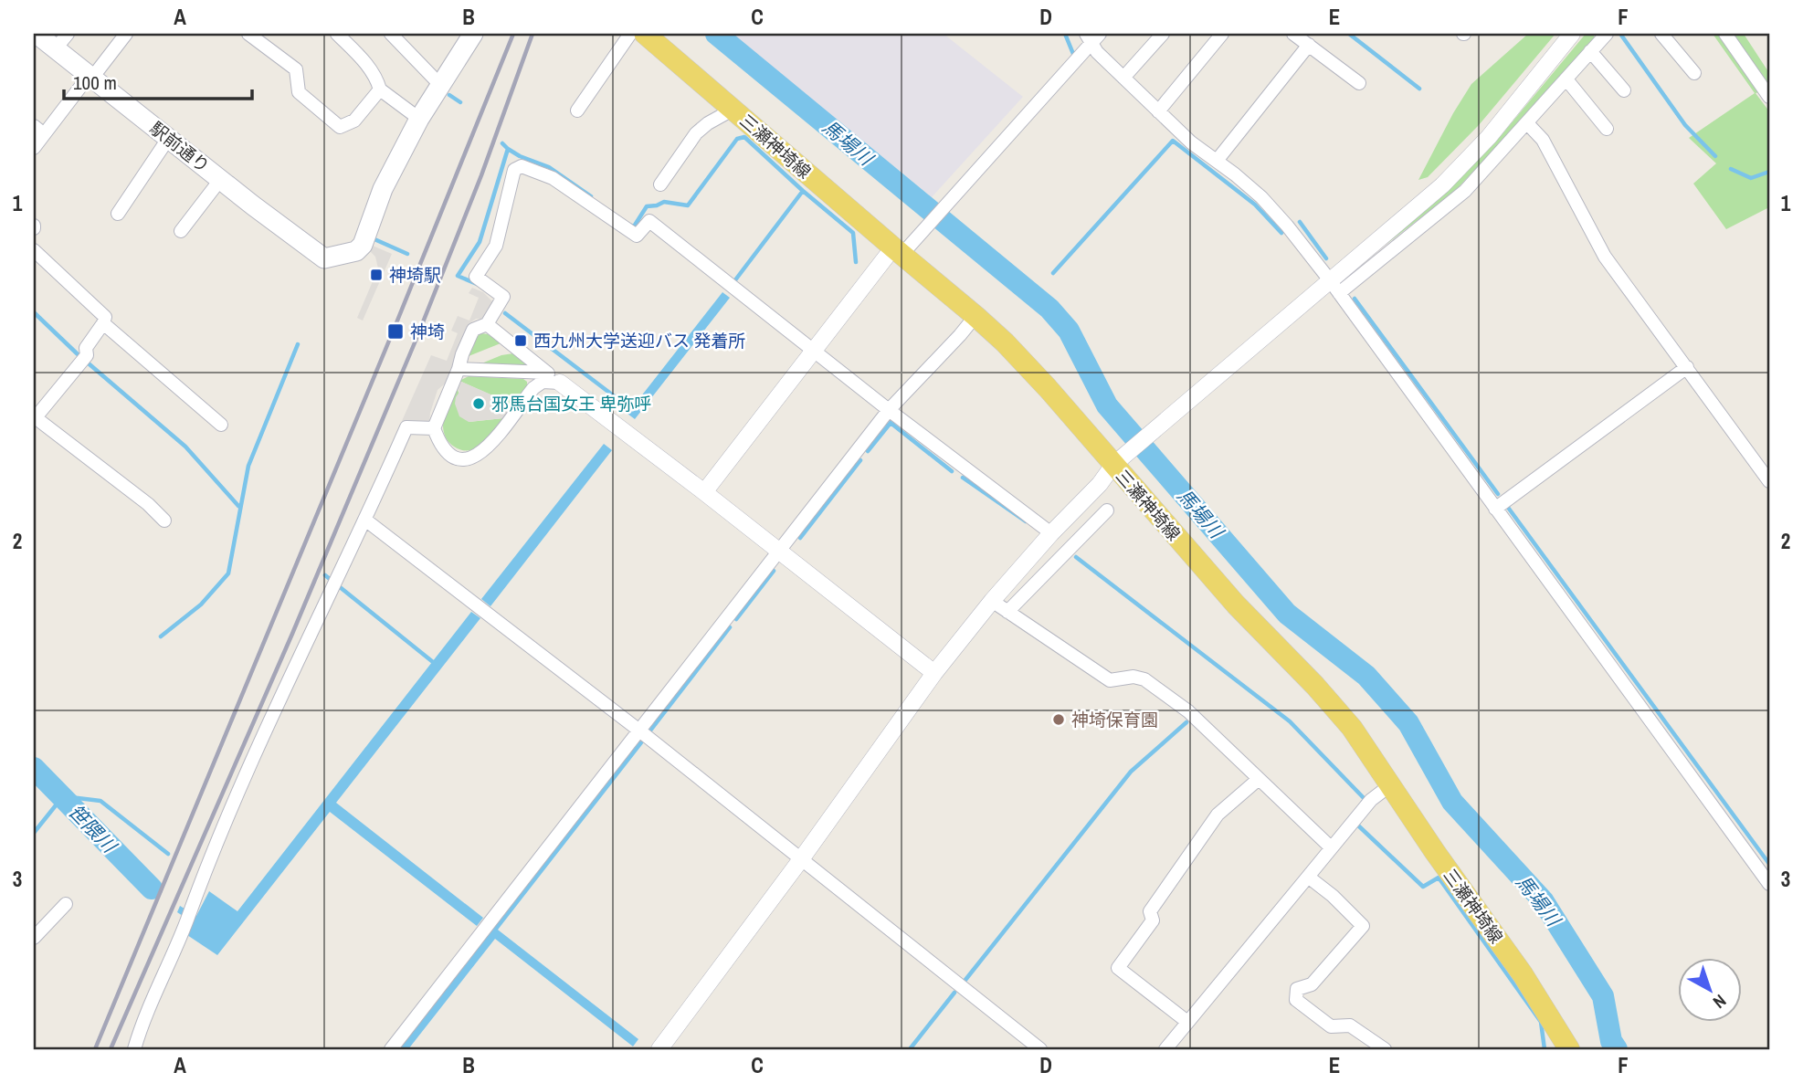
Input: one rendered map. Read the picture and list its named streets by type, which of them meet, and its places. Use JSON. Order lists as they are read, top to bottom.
{
  "streets": {
    "main road": ["三瀬神埼線", "駅前通り"]
  },
  "water": ["馬場川", "笹隈川"],
  "places": {
    "transit": ["神埼駅", "神埼", "西九州大学送迎バス 発着所"],
    "other": ["邪馬台国女王 卑弥呼", "神埼保育園"]
  },
  "scale_bar": "100 m",
  "north": "bottom right",
  "grid": {
    "columns": [
      "A",
      "B",
      "C",
      "D",
      "E",
      "F"
    ],
    "rows": ["1", "2", "3"]
  }
}
